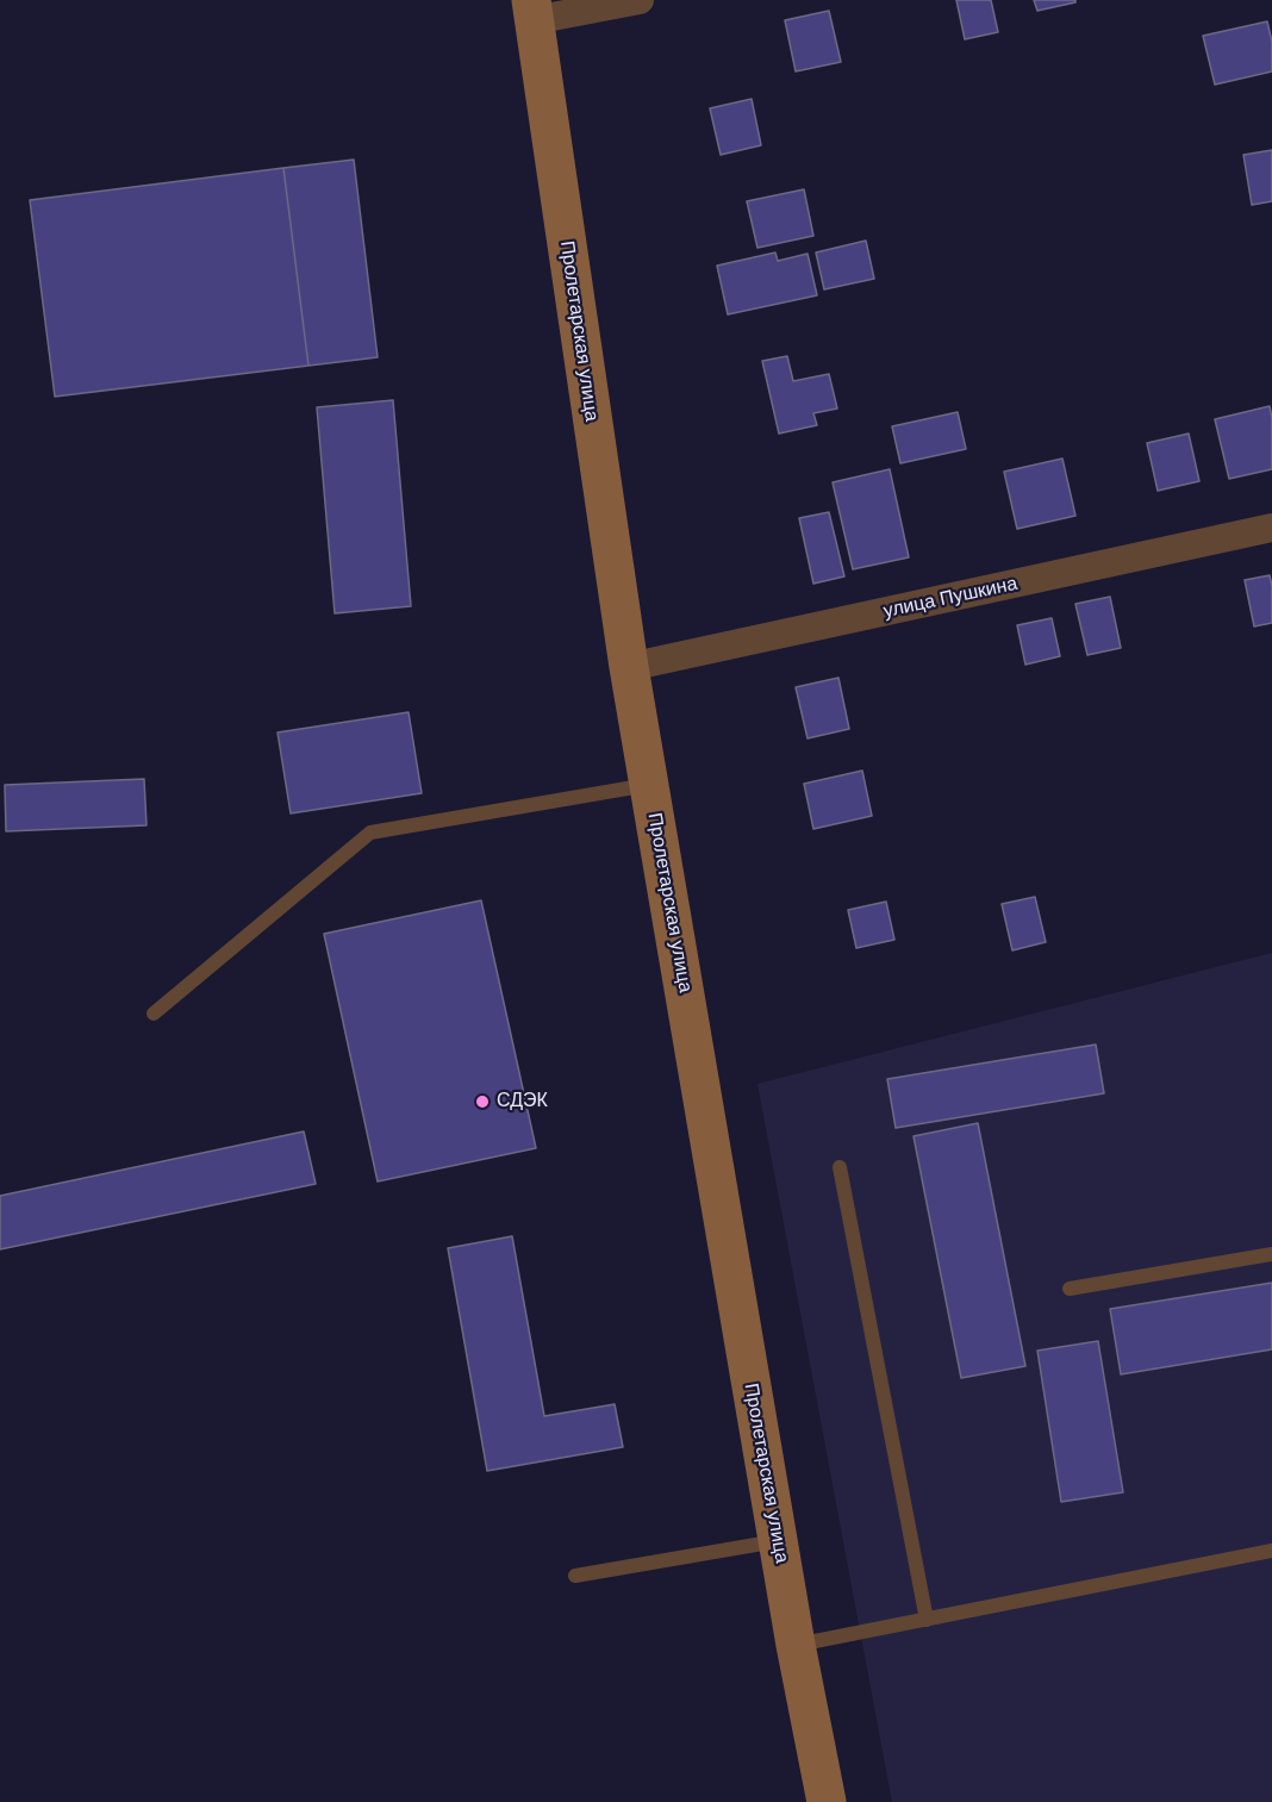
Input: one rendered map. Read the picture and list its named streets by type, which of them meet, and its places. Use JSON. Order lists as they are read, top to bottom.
{
  "streets": {
    "street": ["Пролетарская улица", "улица Пушкина"]
  },
  "crossings": [
    ["Пролетарская улица", "улица Пушкина"]
  ],
  "places": ["СДЭК"]
}
